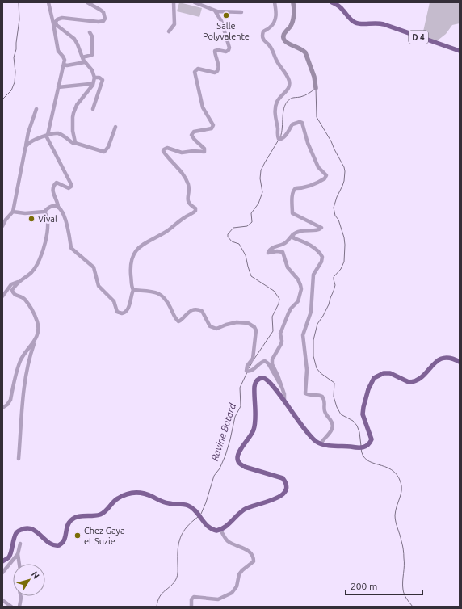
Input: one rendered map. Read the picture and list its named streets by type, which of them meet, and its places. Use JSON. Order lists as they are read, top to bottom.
{
  "streets": {
    "main road": ["D 4"]
  },
  "water": ["Ravine Botard"],
  "places": ["Salle Polyvalente", "Vival", "Chez Gaya et Suzie"],
  "scale_bar": "200 m",
  "north": "top right"
}
